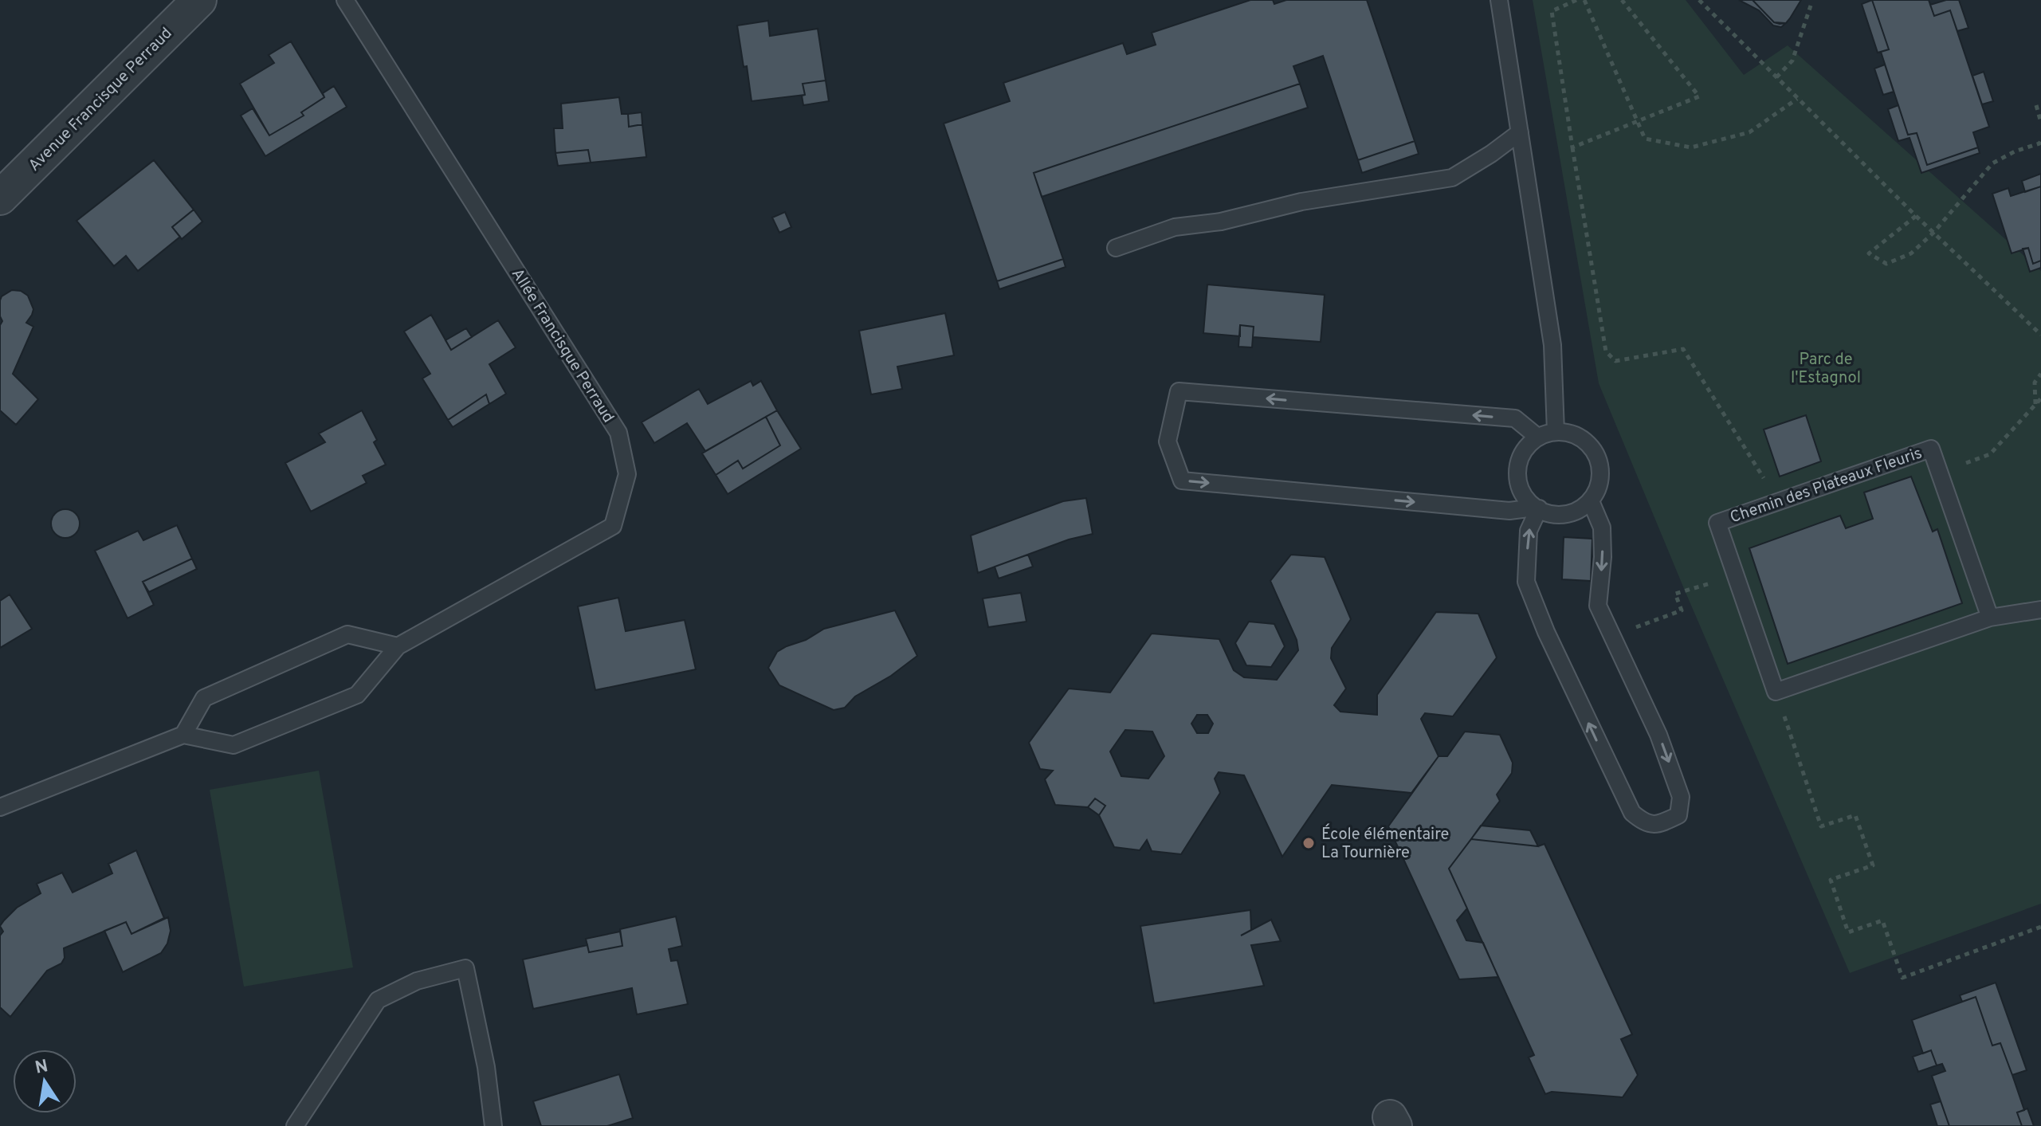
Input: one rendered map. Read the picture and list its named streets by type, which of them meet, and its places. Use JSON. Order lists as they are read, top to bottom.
{
  "streets": {
    "street": ["Avenue Francisque Perraud"],
    "lane": ["Allée Francisque Perraud", "Chemin des Plateaux Fleuris"]
  },
  "parks": ["Parc de l'Estagnol"],
  "places": ["École élémentaire La Tournière"],
  "north": "top"
}
